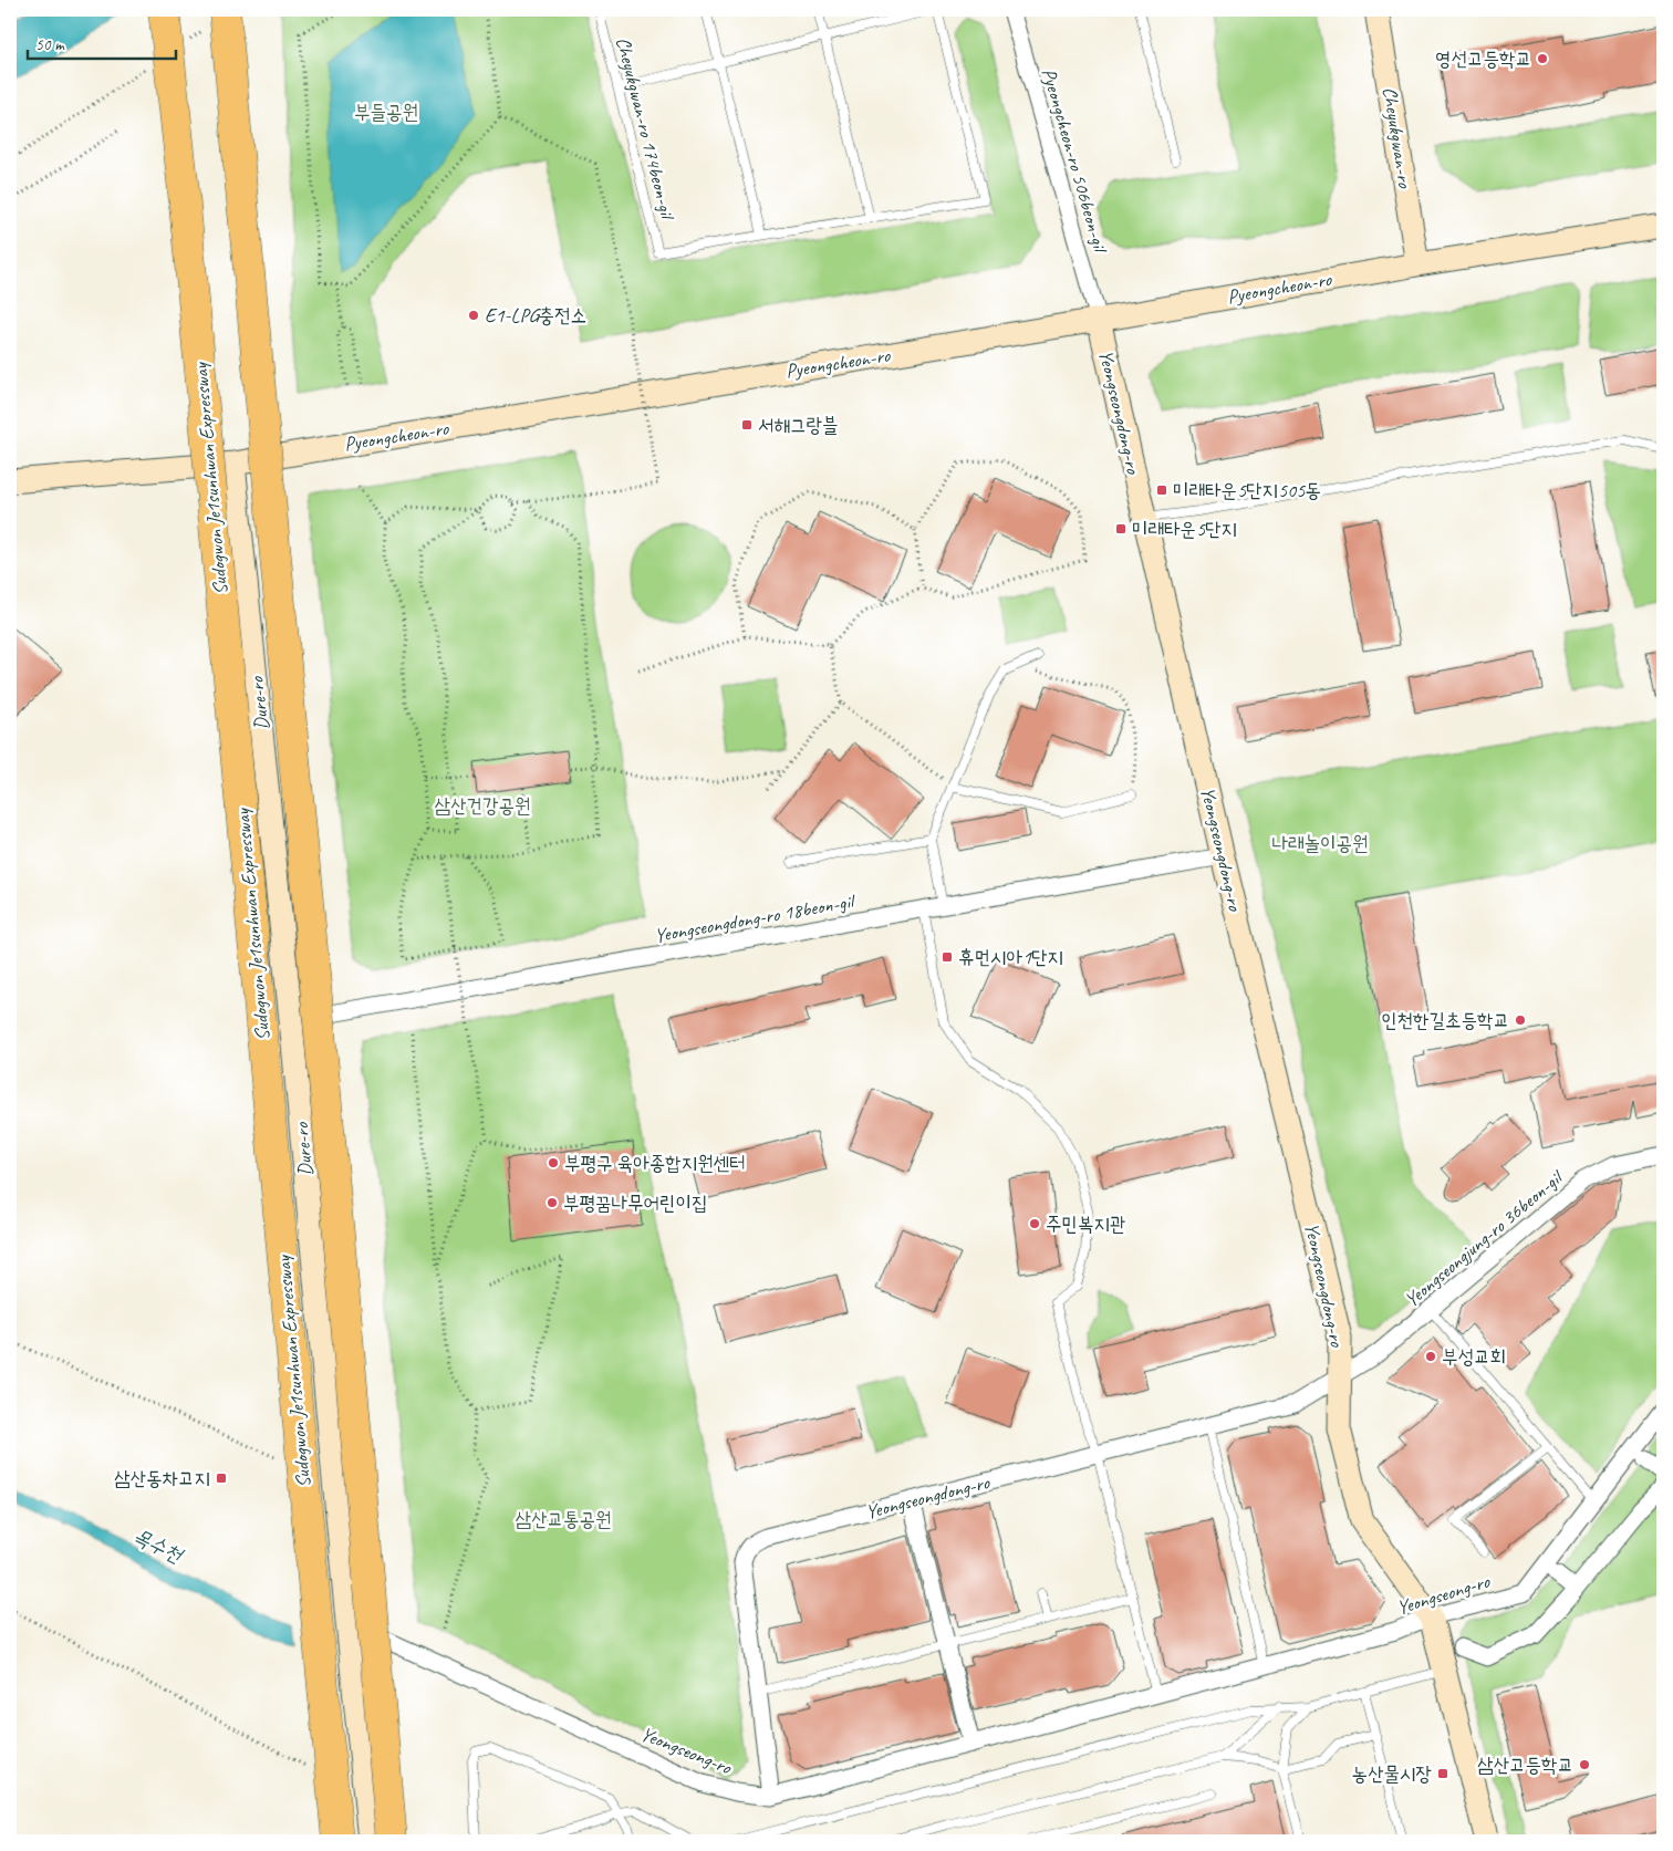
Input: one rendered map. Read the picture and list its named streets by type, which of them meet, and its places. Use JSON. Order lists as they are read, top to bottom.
{
  "streets": {
    "highway": ["Sudogwon Je1sunhwan Expressway"],
    "street": [
      "Cheyukgwan-ro",
      "Pyeongcheon-ro 506beon-gil",
      "Pyeongcheon-ro",
      "Yeongseongdong-ro",
      "Dure-ro",
      "Yeongseongdong-ro 18beon-gil",
      "Yeongseongjung-ro 36beon-gil",
      "Yeongseong-ro"
    ],
    "lane": ["Cheyukgwan-ro 174beon-gil"]
  },
  "crossings": [
    ["Cheyukgwan-ro", "Pyeongcheon-ro"],
    ["Pyeongcheon-ro 506beon-gil", "Pyeongcheon-ro"],
    ["Pyeongcheon-ro 506beon-gil", "Yeongseongdong-ro"],
    ["Pyeongcheon-ro", "Yeongseongdong-ro"],
    ["Pyeongcheon-ro", "Dure-ro"],
    ["Yeongseongdong-ro", "Yeongseongdong-ro 18beon-gil"],
    ["Yeongseongdong-ro", "Yeongseongjung-ro 36beon-gil"],
    ["Yeongseongdong-ro", "Yeongseong-ro"],
    ["Dure-ro", "Yeongseongdong-ro 18beon-gil"],
    ["Dure-ro", "Yeongseong-ro"]
  ],
  "water": ["목수천"],
  "parks": [
    "부들공원",
    "삼산건강공원",
    "나래놀이공원",
    "삼산교통공원"
  ],
  "places": {
    "other": [
      "영선고등학교",
      "E1-LPG충전소",
      "인천한길초등학교",
      "부평구 육아종합지원센터",
      "부평꿈나무어린이집",
      "주민복지관",
      "부성교회",
      "삼산고등학교"
    ],
    "transit": [
      "서해그랑블",
      "미래타운5단지505동",
      "미래타운5단지",
      "휴먼시아1단지",
      "삼산동차고지",
      "농산물시장"
    ]
  },
  "scale_bar": "50 m"
}
